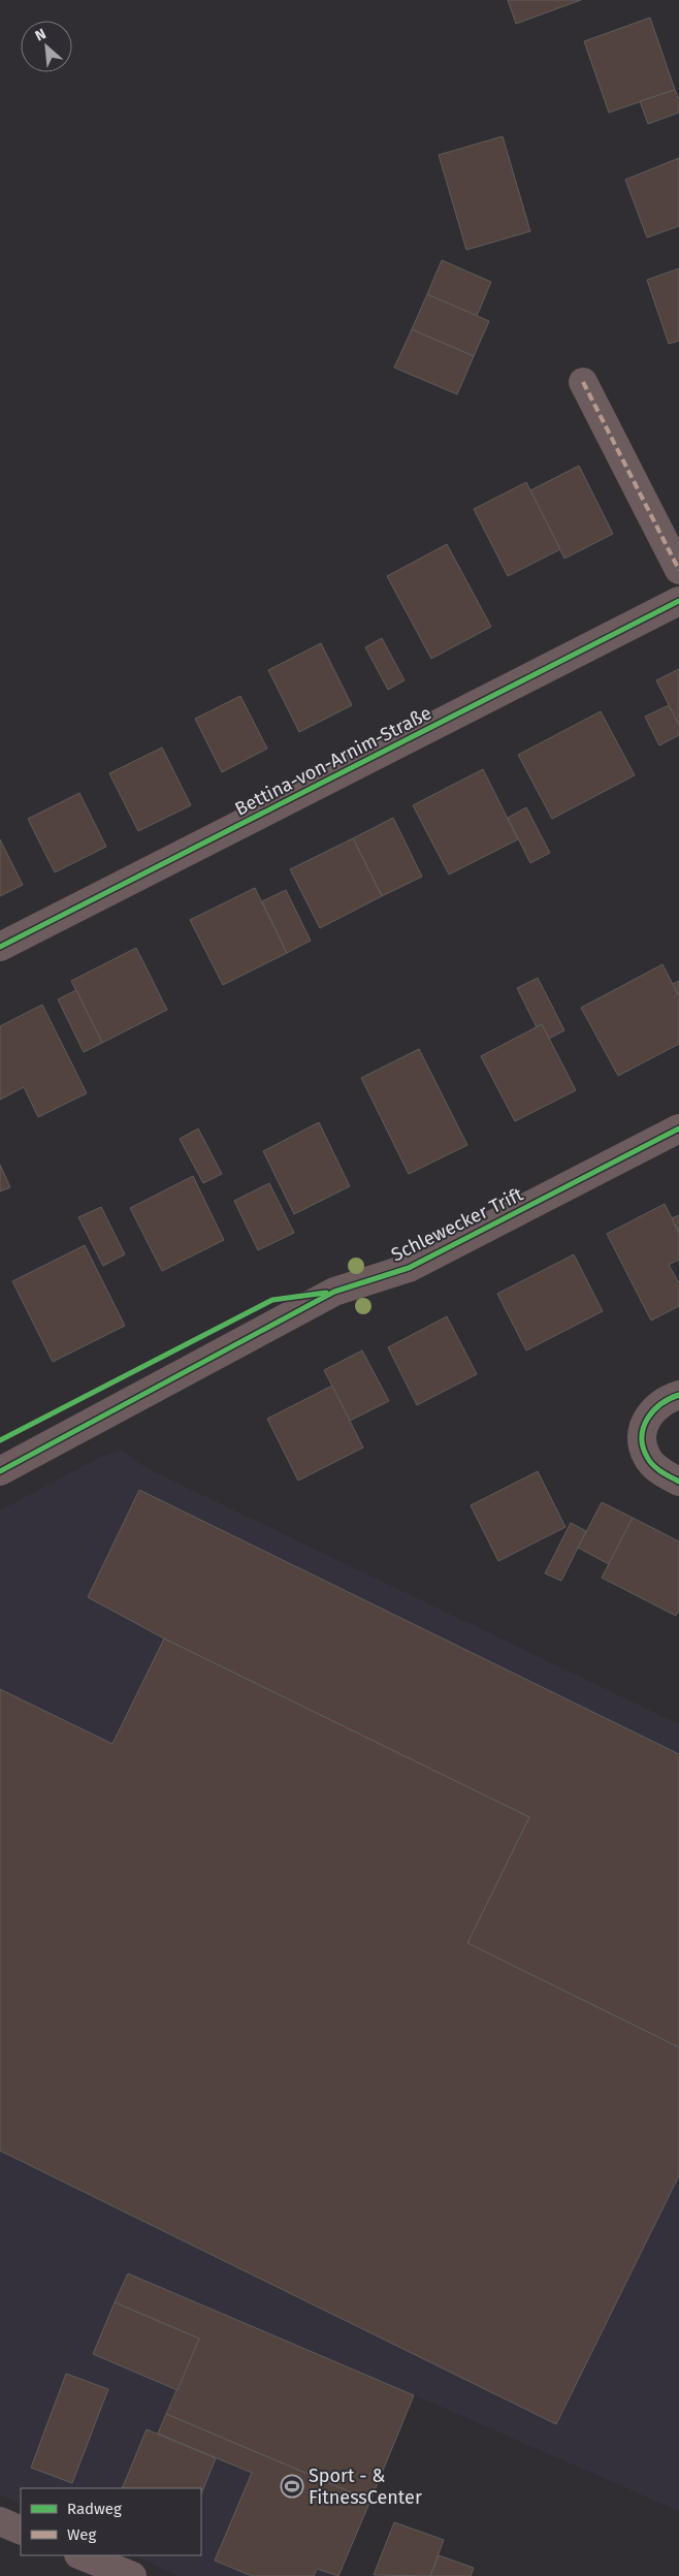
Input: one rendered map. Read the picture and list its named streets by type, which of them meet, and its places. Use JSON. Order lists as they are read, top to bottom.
{
  "streets": {
    "street": ["Bettina-von-Arnim-Straße", "Schlewecker Trift"]
  },
  "places": {
    "sports": ["Sport - & FitnessCenter"]
  },
  "legend": ["Radweg", "Weg"],
  "north": "top left"
}
